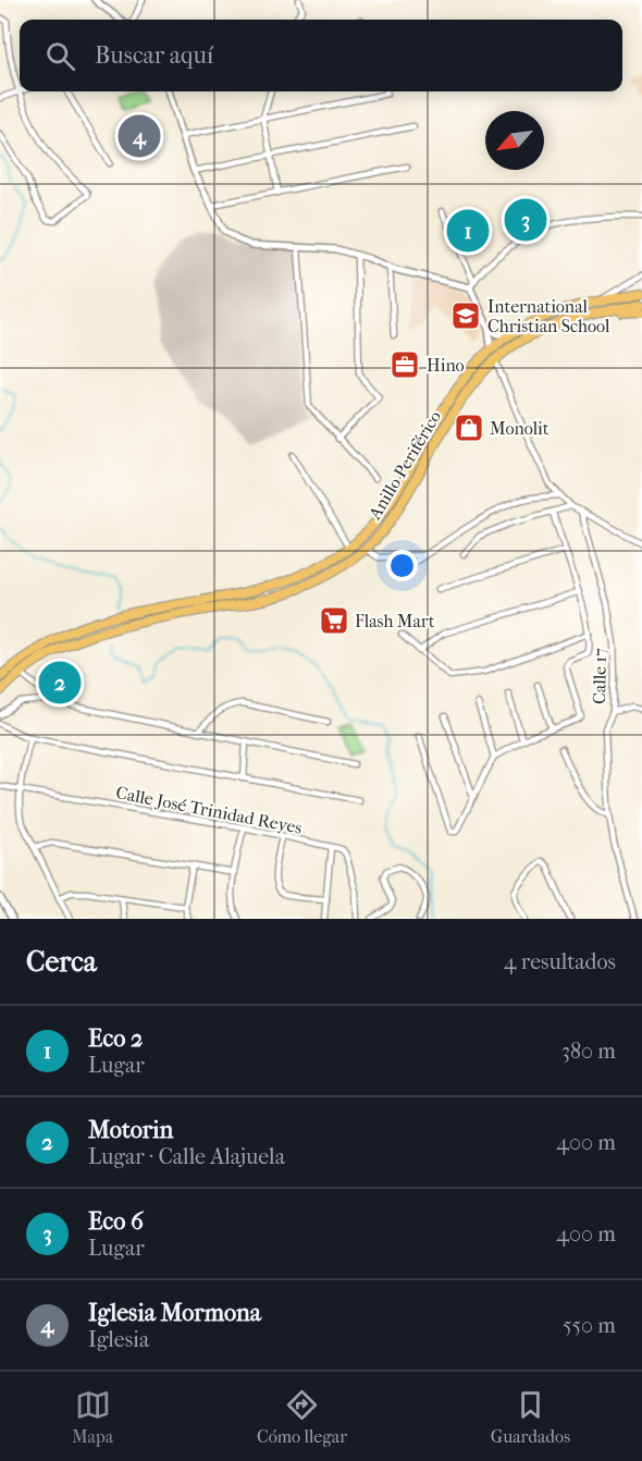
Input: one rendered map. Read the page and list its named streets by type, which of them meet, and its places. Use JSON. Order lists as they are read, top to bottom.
{
  "streets": {
    "highway": ["Anillo Periférico"],
    "street": ["Calle 17", "Calle José Trinidad Reyes"]
  },
  "places": {
    "school or university": ["International Christian School"],
    "office": ["Hino"],
    "shop": ["Monolit"],
    "supermarket": ["Flash Mart"]
  },
  "north": "bottom left",
  "page": {
    "search": "Buscar aquí",
    "pins": [
      "4",
      "3",
      "1",
      "2"
    ],
    "heading": ["Cerca", "4 resultados"],
    "list": [
      {
        "mark": "1",
        "name": "Eco 2",
        "note": "Lugar",
        "value": "380 m"
      },
      {
        "mark": "2",
        "name": "Motorin",
        "note": "Lugar · Calle Alajuela",
        "value": "400 m"
      },
      {
        "mark": "3",
        "name": "Eco 6",
        "note": "Lugar",
        "value": "400 m"
      },
      {
        "mark": "4",
        "name": "Iglesia Mormona",
        "note": "Iglesia",
        "value": "550 m"
      }
    ],
    "nav": ["Mapa", "Cómo llegar", "Guardados"]
  }
}
